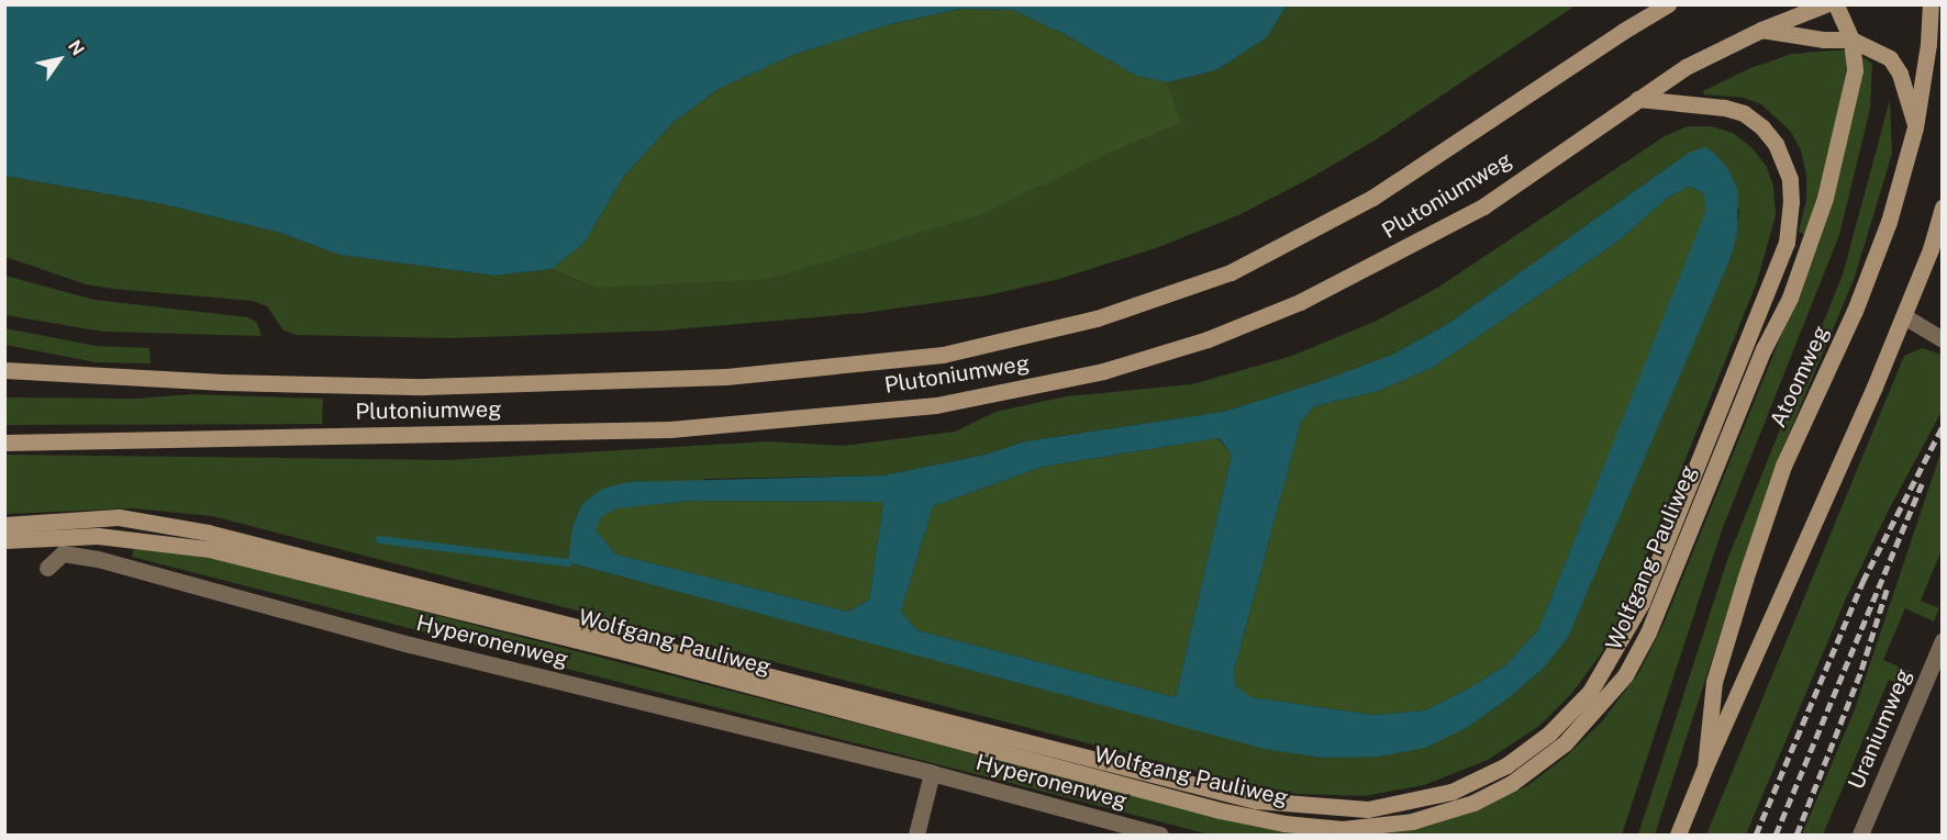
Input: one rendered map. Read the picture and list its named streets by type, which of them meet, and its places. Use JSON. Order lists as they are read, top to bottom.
{
  "streets": {
    "main road": ["Plutoniumweg", "Atoomweg", "Wolfgang Pauliweg"],
    "street": ["Hyperonenweg", "Uraniumweg"]
  },
  "crossings": [
    ["Plutoniumweg", "Wolfgang Pauliweg"]
  ],
  "north": "top right"
}
